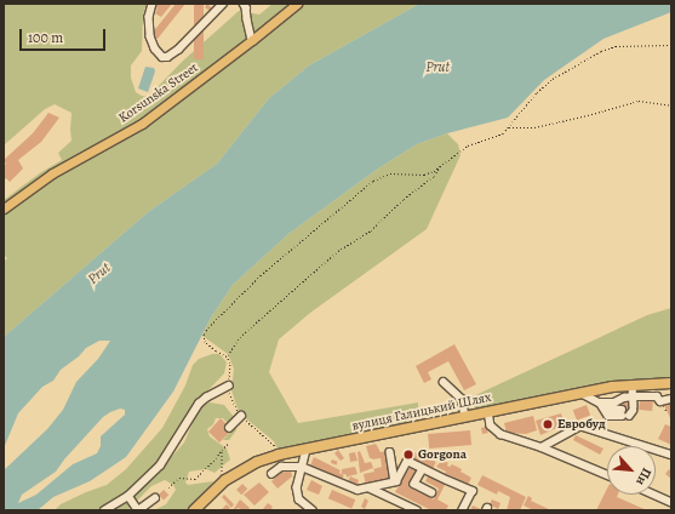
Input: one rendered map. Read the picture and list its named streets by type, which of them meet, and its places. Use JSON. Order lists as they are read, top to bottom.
{
  "streets": {
    "highway": ["вулиця Галицький Шлях"],
    "main road": ["Korsunska Street"]
  },
  "water": ["Prut"],
  "places": ["Евробуд", "Gorgona"],
  "scale_bar": "100 m",
  "north": "bottom right"
}
